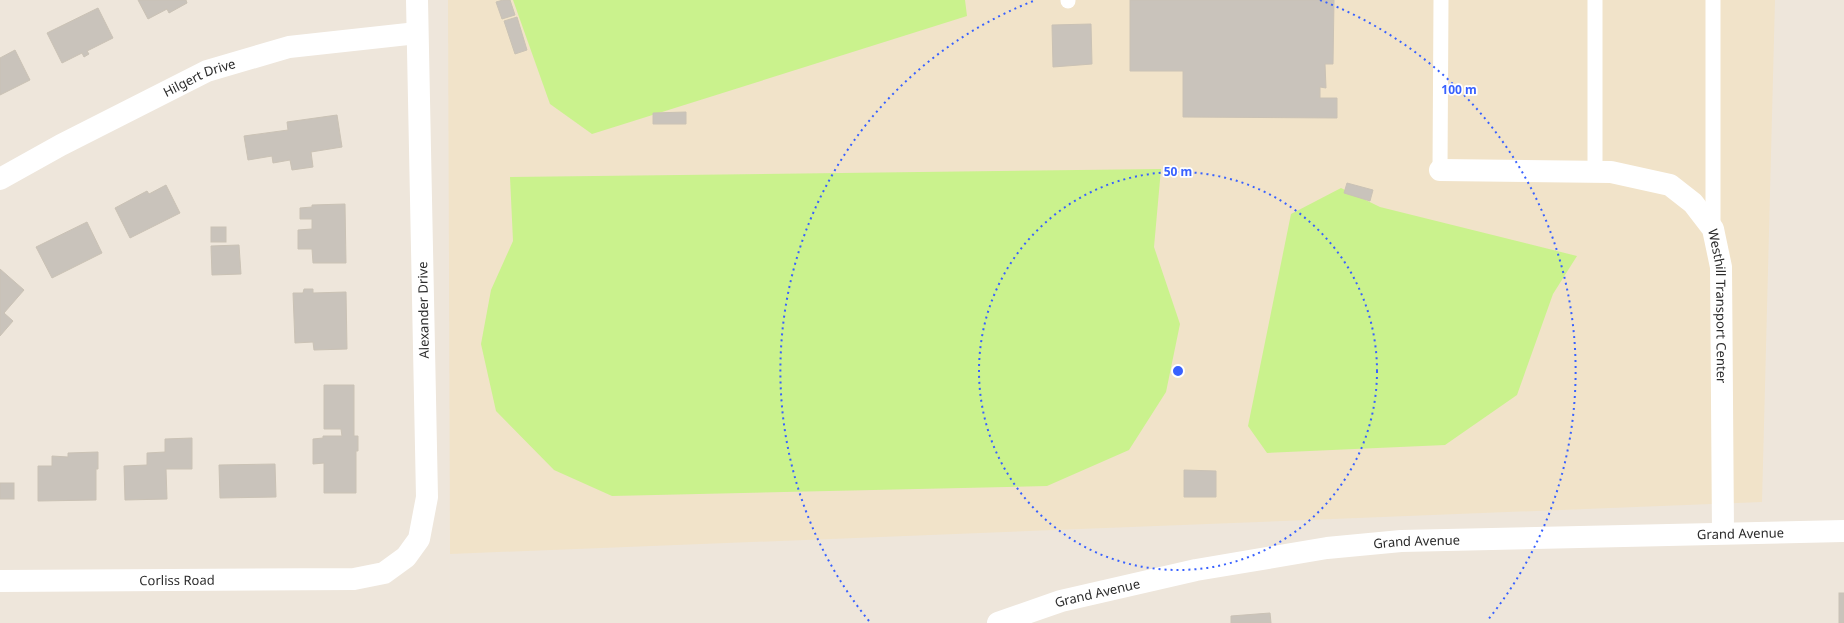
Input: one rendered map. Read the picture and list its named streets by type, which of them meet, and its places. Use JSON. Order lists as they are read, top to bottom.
{
  "streets": {
    "street": [
      "Hilgert Drive",
      "Westhill Transport Center",
      "Alexander Drive",
      "Grand Avenue",
      "Corliss Road"
    ]
  },
  "crossings": [
    ["Hilgert Drive", "Alexander Drive"],
    ["Westhill Transport Center", "Grand Avenue"],
    ["Alexander Drive", "Corliss Road"]
  ],
  "rings": ["100 m", "50 m"]
}
